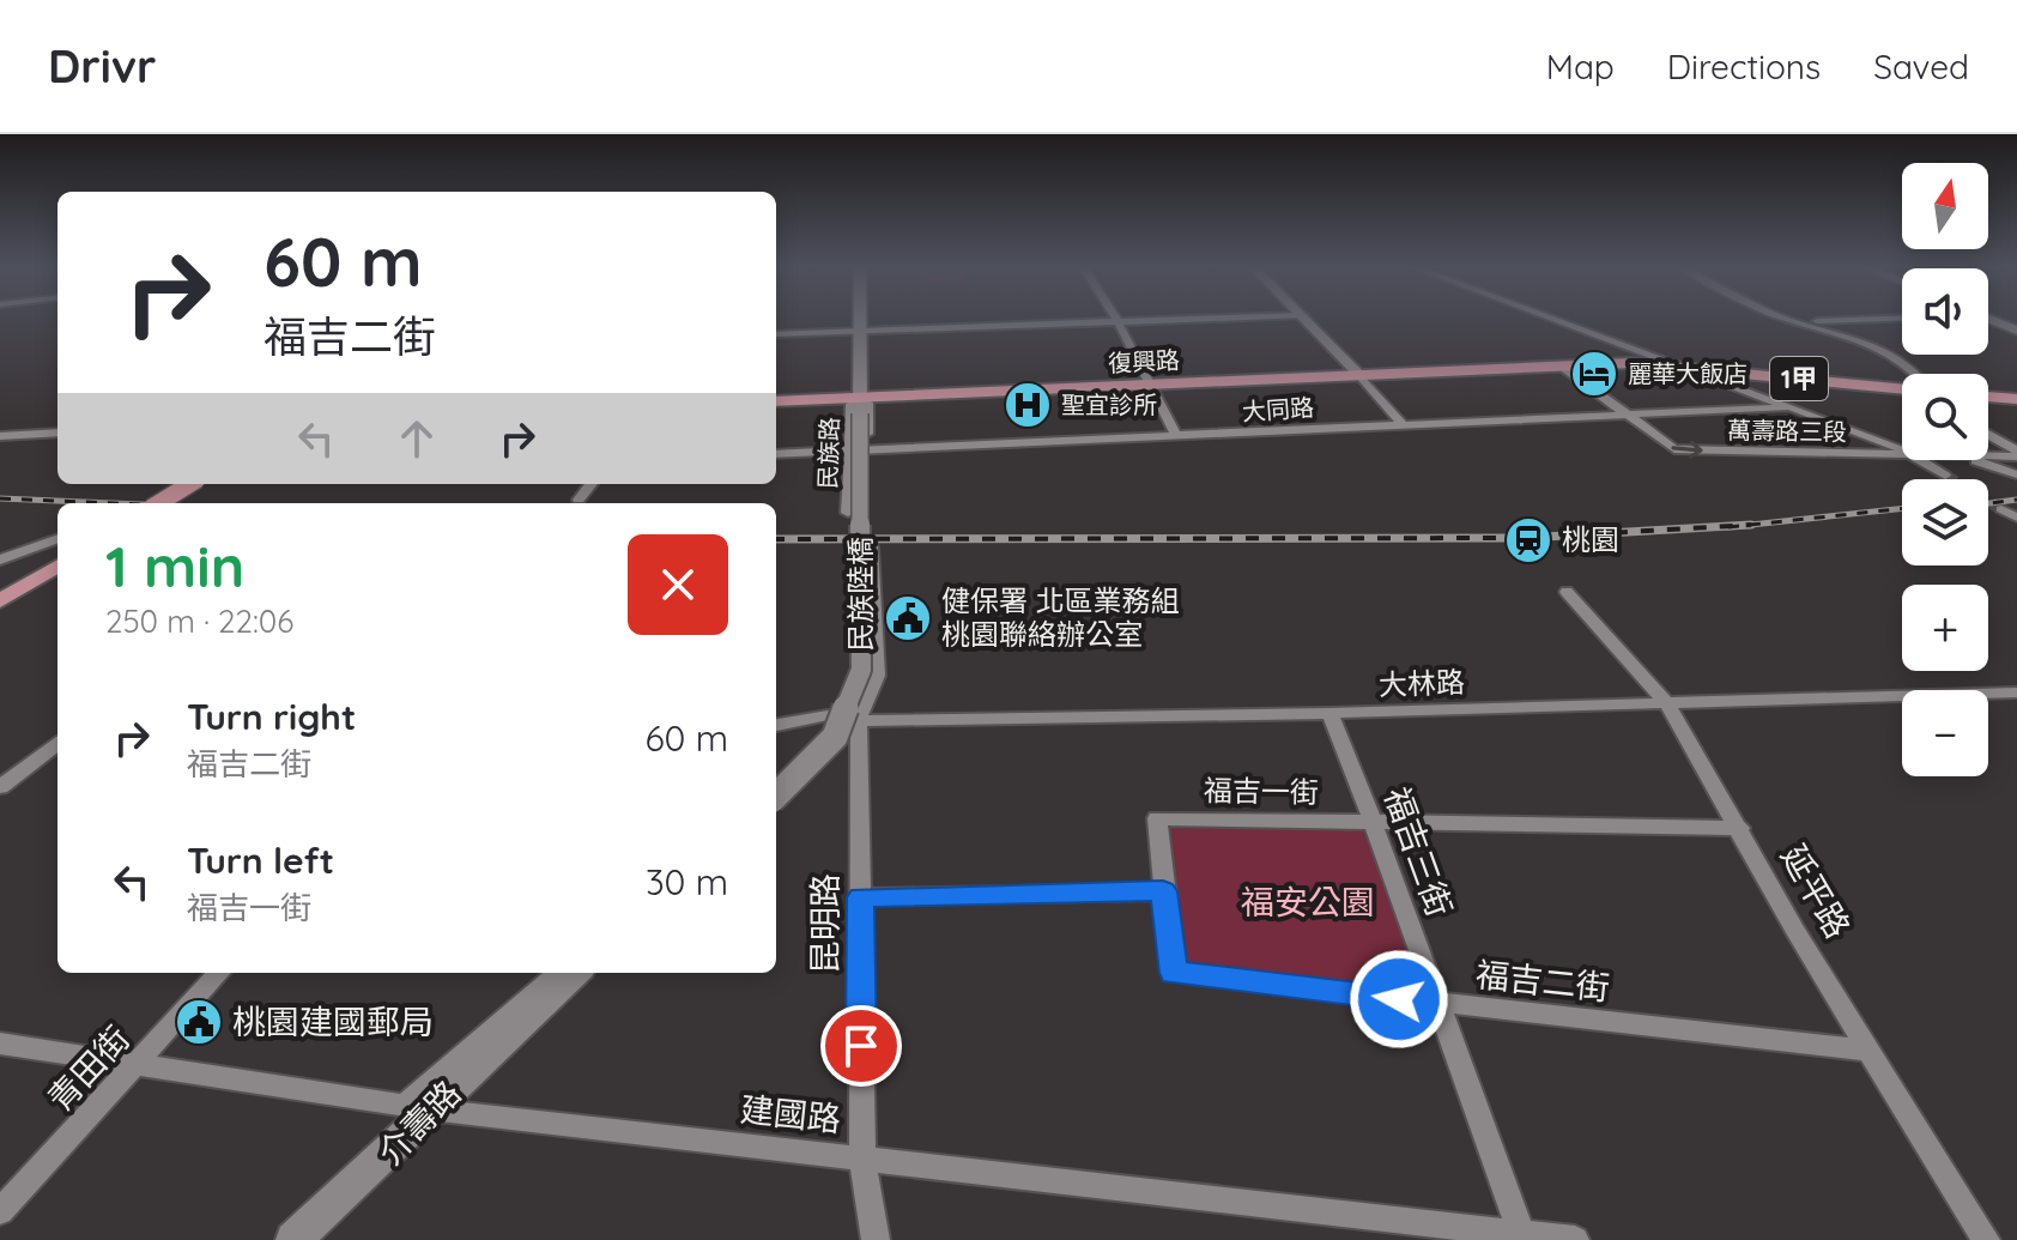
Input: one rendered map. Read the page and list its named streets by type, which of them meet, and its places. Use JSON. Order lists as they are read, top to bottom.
{
  "streets": {
    "main road": ["復興路", "1甲"],
    "street": [
      "大同路",
      "萬壽路三段",
      "民族路",
      "民族陸橋",
      "大林路",
      "福吉一街",
      "福吉三街",
      "延平路",
      "昆明路",
      "福吉二街",
      "青田街",
      "建國路",
      "介壽路"
    ]
  },
  "crossings": [
    ["復興路", "萬壽路三段"],
    ["復興路", "民族路"],
    ["復興路", "民族陸橋"],
    ["大同路", "萬壽路三段"],
    ["大同路", "民族路"],
    ["民族路", "民族陸橋"],
    ["大林路", "福吉三街"],
    ["大林路", "延平路"],
    ["大林路", "昆明路"],
    ["福吉一街", "福吉三街"],
    ["福吉一街", "延平路"],
    ["福吉一街", "福吉二街"],
    ["福吉三街", "福吉二街"],
    ["福吉三街", "建國路"],
    ["延平路", "福吉二街"],
    ["昆明路", "建國路"],
    ["青田街", "建國路"],
    ["建國路", "介壽路"]
  ],
  "parks": ["福安公園"],
  "places": {
    "hotel": ["麗華大飯店"],
    "hospital": ["聖宜診所"],
    "station": ["桃園"],
    "public building": ["健保署 北區業務組 桃園聯絡辦公室", "桃園建國郵局"]
  },
  "north": "top",
  "page": {
    "header": "Drivr",
    "nav": ["Map", "Directions", "Saved"],
    "map_buttons": ["+", "−"],
    "turn": ["60 m", "福吉二街"],
    "heading": ["1 min", "250 m · 22:06"],
    "list": [
      {
        "name": "Turn right",
        "note": "福吉二街",
        "value": "60 m"
      },
      {
        "name": "Turn left",
        "note": "福吉一街",
        "value": "30 m"
      }
    ]
  }
}
